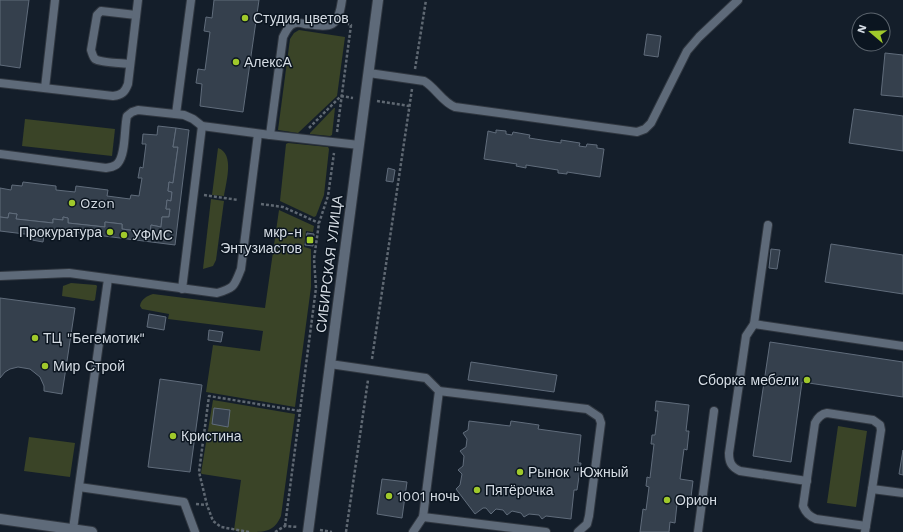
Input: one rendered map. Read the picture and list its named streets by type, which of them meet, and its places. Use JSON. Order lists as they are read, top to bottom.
{
  "streets": {
    "main road": ["СИБИРСКАЯ УЛИЦА"]
  },
  "places": {
    "other": [
      "Студия цветов",
      "АлексА",
      "Ozon",
      "Прокуратура",
      "УФМС",
      "ТЦ \"Бегемотик\"",
      "Мир Строй",
      "Сборка мебели",
      "Кристина",
      "Рынок \"Южный",
      "Пятёрочка",
      "1001 ночь",
      "Орион"
    ],
    "transit": ["мкр-н Энтузиастов"]
  },
  "north": "left"
}
